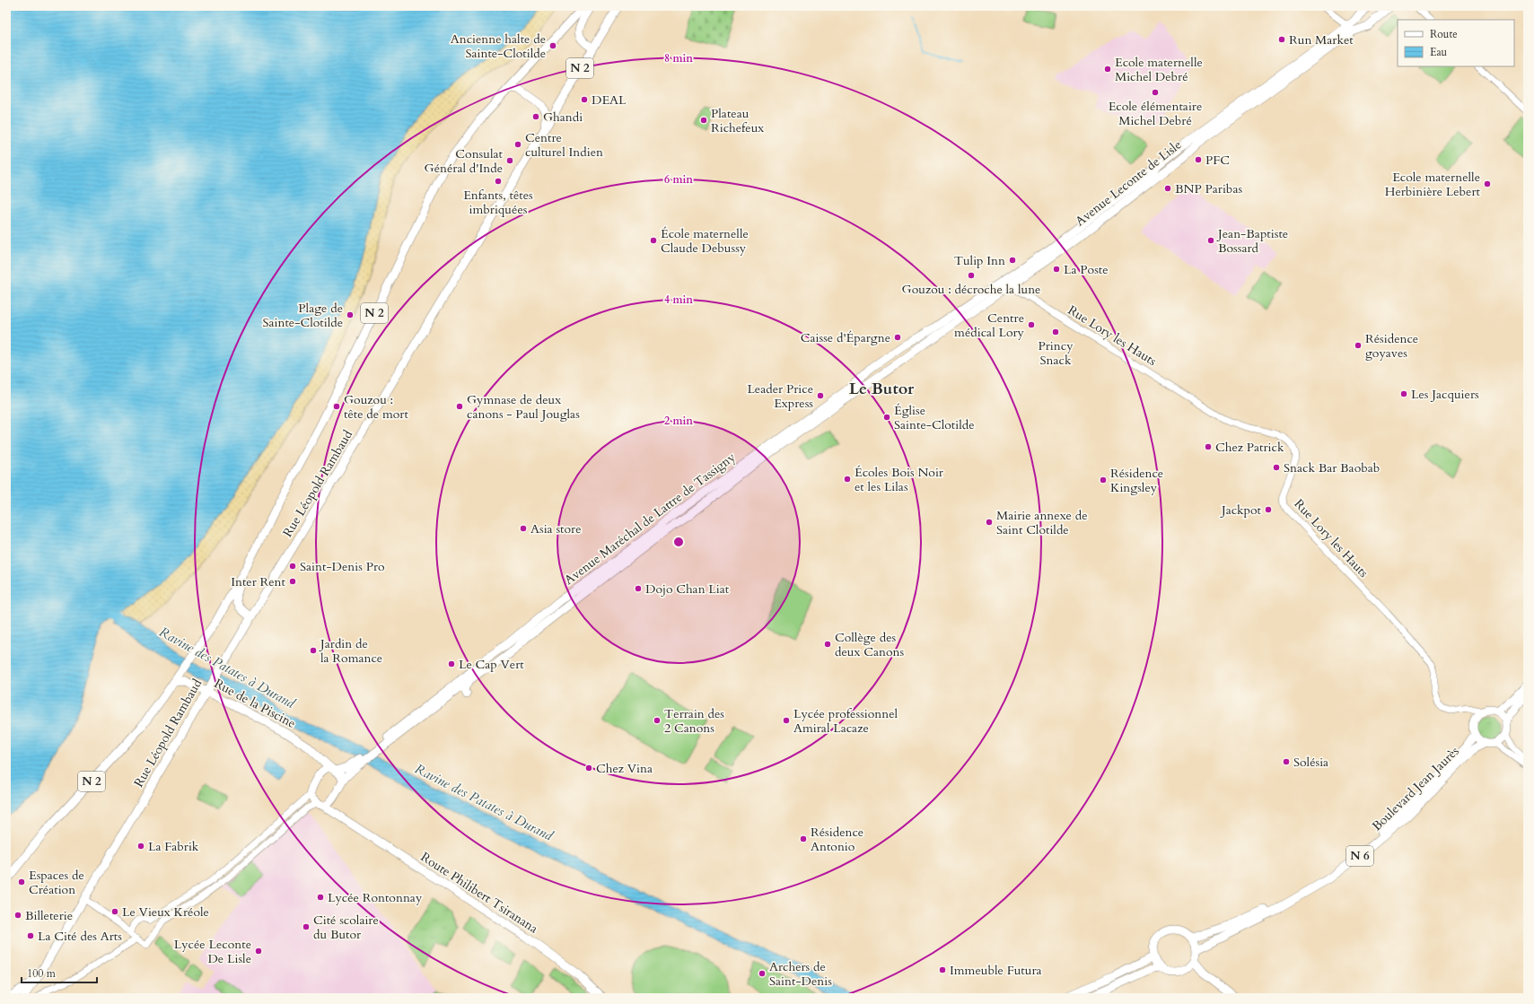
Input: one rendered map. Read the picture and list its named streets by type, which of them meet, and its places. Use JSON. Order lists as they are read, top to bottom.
{
  "streets": {
    "main road": [
      "N 2",
      "Avenue Leconte de Lisle",
      "Rue Léopold Rambaud",
      "Avenue Maréchal de Lattre de Tassigny",
      "Rue de la Piscine",
      "Boulevard Jean Jaurès",
      "N 6",
      "Route Philibert Tsiranana"
    ],
    "street": ["Rue Lory les Hauts"]
  },
  "crossings": [
    ["N 2", "Rue Léopold Rambaud"],
    ["N 2", "Rue de la Piscine"],
    ["Avenue Leconte de Lisle", "Avenue Maréchal de Lattre de Tassigny"],
    ["Rue Lory les Hauts", "Boulevard Jean Jaurès"],
    ["Rue Léopold Rambaud", "Rue de la Piscine"]
  ],
  "districts": ["Le Butor"],
  "water": ["Ravine des Patates à Durand"],
  "places": [
    "Run Market",
    "Ancienne halte de Sainte-Clotilde",
    "Ecole maternelle Michel Debré",
    "Ecole élémentaire Michel Debré",
    "DEAL",
    "Ghandi",
    "Plateau Richefeux",
    "Centre culturel Indien",
    "PFC",
    "Consulat Général d'Inde",
    "Enfants, têtes imbriquées",
    "Ecole maternelle Herbinière Lebert",
    "BNP Paribas",
    "École maternelle Claude Debussy",
    "Jean-Baptiste Bossard",
    "Tulip Inn",
    "La Poste",
    "Gouzou : décroche la lune",
    "Plage de Sainte-Clotilde",
    "Centre médical Lory",
    "Princy Snack",
    "Caisse d'Épargne",
    "Résidence goyaves",
    "Les Jacquiers",
    "Leader Price Express",
    "Gouzou : tête de mort",
    "Gymnase de deux canons - Paul Jouglas",
    "Église Sainte-Clotilde",
    "Chez Patrick",
    "Snack Bar Baobab",
    "Écoles Bois Noir et les Lilas",
    "Résidence Kingsley",
    "Jackpot",
    "Mairie annexe de Saint Clotilde",
    "Asia store",
    "Saint-Denis Pro",
    "Inter Rent",
    "Dojo Chan Liat",
    "Collège des deux Canons",
    "Jardin de la Romance",
    "Le Cap Vert",
    "Terrain des 2 Canons",
    "Lycée professionnel Amiral Lacaze",
    "Solésia",
    "Chez Vina",
    "Résidence Antonio",
    "La Fabrik",
    "Espaces de Création",
    "Lycée Rontonnay",
    "Le Vieux Kréole",
    "Billeterie",
    "Cité scolaire du Butor",
    "La Cité des Arts",
    "Lycée Leconte De Lisle",
    "Immeuble Futura",
    "Archers de Saint-Denis"
  ],
  "legend": ["Route", "Eau"],
  "scale_bar": "100 m",
  "rings": [
    "8 min",
    "6 min",
    "4 min",
    "2 min"
  ]
}
